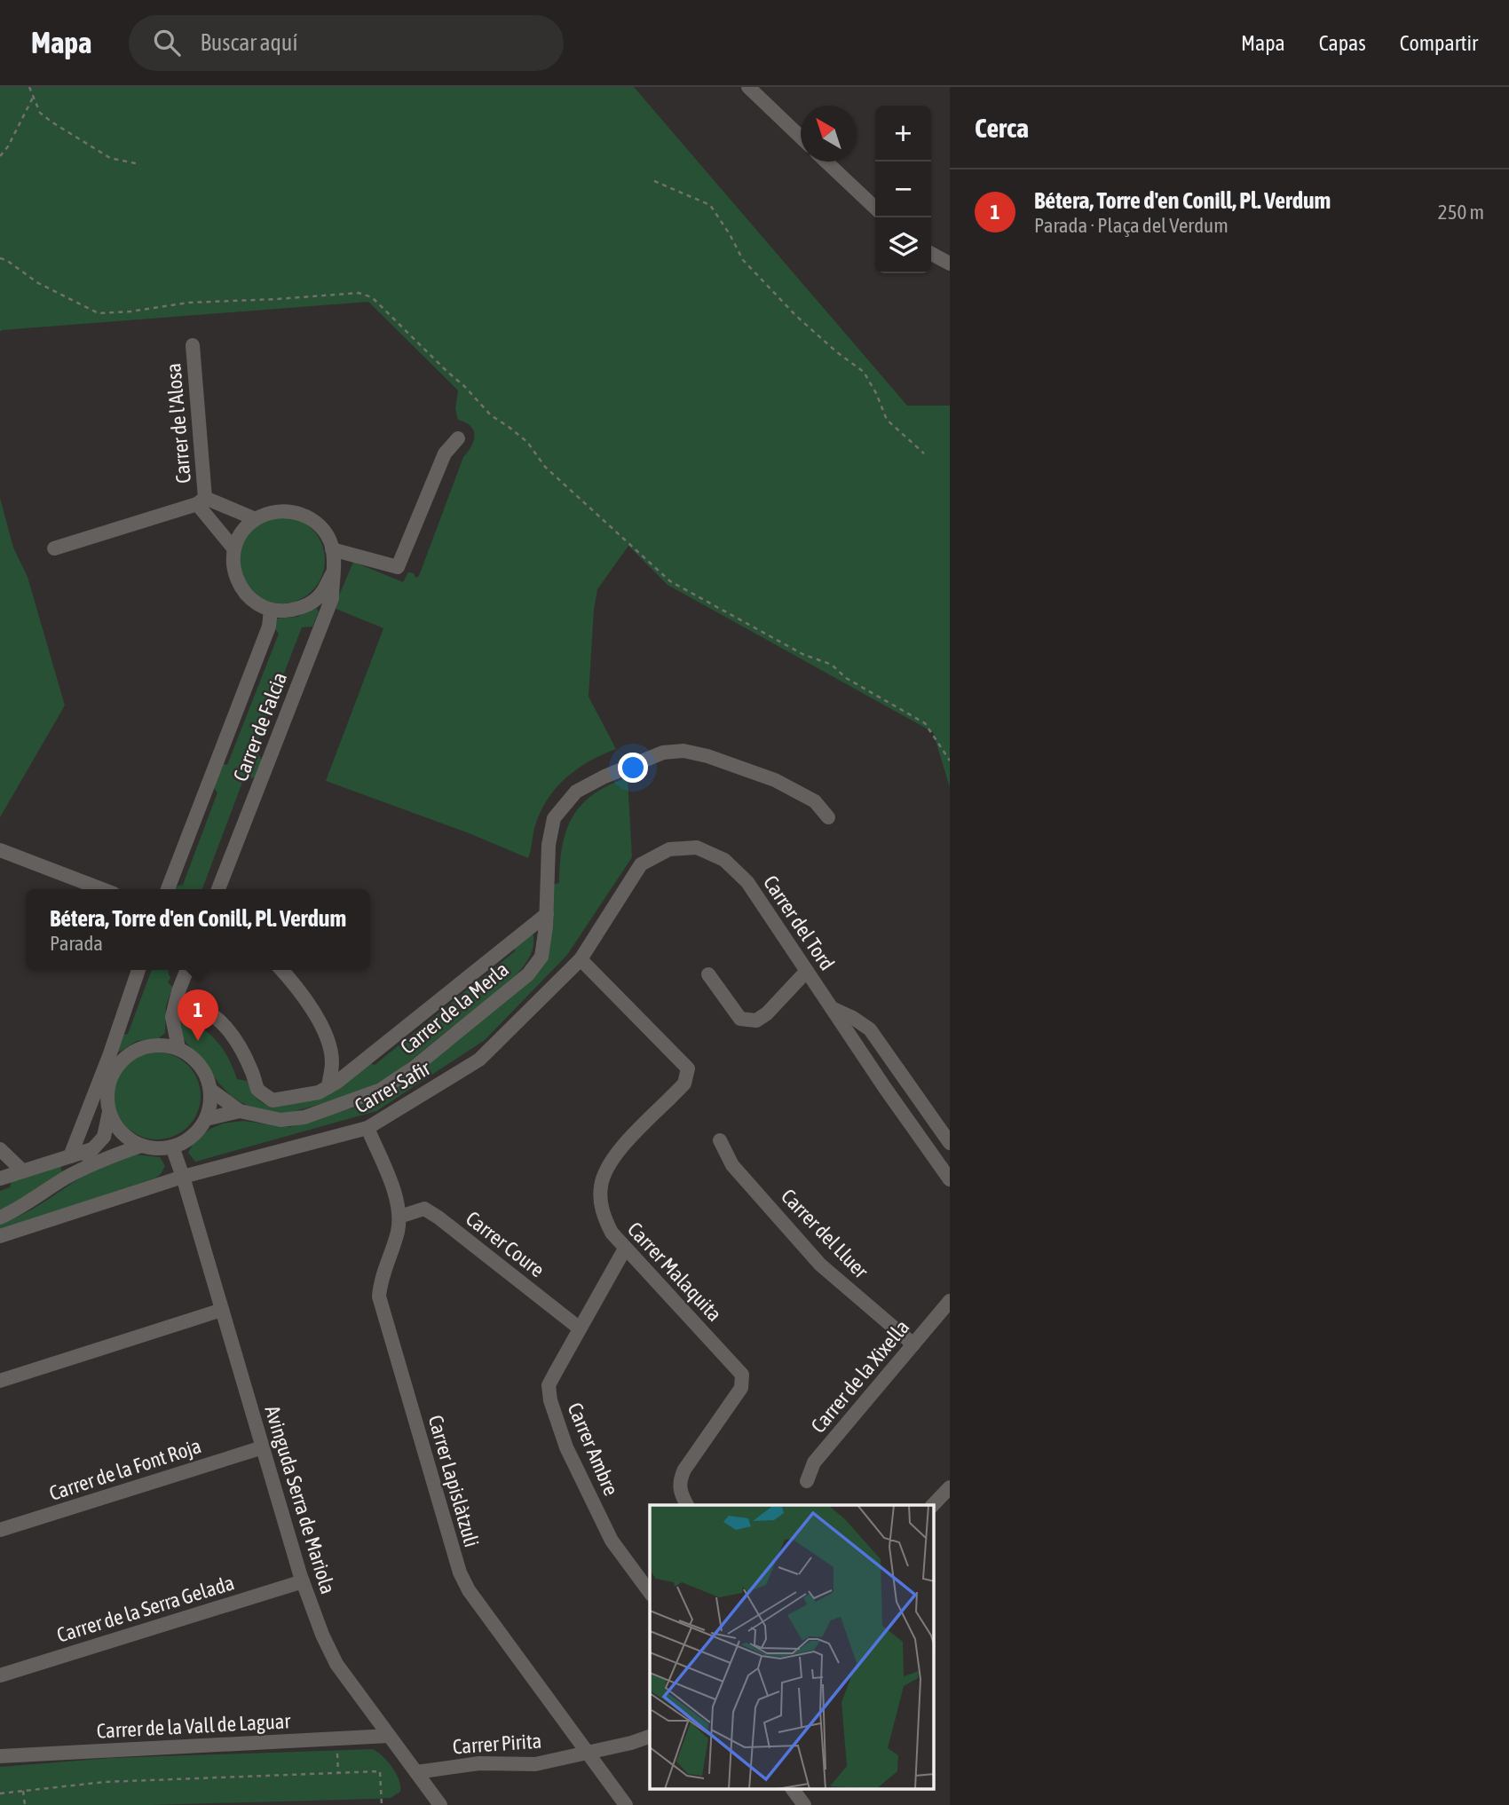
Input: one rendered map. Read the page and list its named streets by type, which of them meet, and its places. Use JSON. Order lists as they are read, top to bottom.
{
  "streets": {
    "street": [
      "Carrer de l'Alosa",
      "Carrer de Falcia",
      "Carrer del Tord",
      "Carrer de la Merla",
      "Carrer Safir",
      "Carrer del Lluer",
      "Carrer Coure",
      "Carrer Malaquita",
      "Carrer de la Xixella",
      "Carrer Ambre",
      "Carrer de la Font Roja",
      "Carrer Lapislàtzuli",
      "Avinguda Serra de Mariola",
      "Carrer de la Serra Gelada",
      "Carrer de la Vall de Laguar",
      "Carrer Pirita"
    ]
  },
  "crossings": [
    ["Carrer de l'Alosa", "Carrer de Falcia"],
    ["Carrer del Tord", "Carrer Safir"],
    ["Carrer del Tord", "Carrer Malaquita"],
    ["Carrer de la Merla", "Avinguda Serra de Mariola"],
    ["Carrer Safir", "Carrer Malaquita"],
    ["Carrer Safir", "Carrer Lapislàtzuli"],
    ["Carrer Safir", "Avinguda Serra de Mariola"],
    ["Carrer del Lluer", "Carrer de la Xixella"],
    ["Carrer Coure", "Carrer Ambre"],
    ["Carrer Coure", "Carrer Lapislàtzuli"],
    ["Carrer Malaquita", "Carrer Ambre"],
    ["Carrer de la Font Roja", "Avinguda Serra de Mariola"],
    ["Carrer Lapislàtzuli", "Carrer Pirita"],
    ["Avinguda Serra de Mariola", "Carrer de la Serra Gelada"],
    ["Avinguda Serra de Mariola", "Carrer de la Vall de Laguar"],
    ["Avinguda Serra de Mariola", "Carrer Pirita"]
  ],
  "north": "top left",
  "page": {
    "header": "Mapa",
    "search": "Buscar aquí",
    "nav": ["Mapa", "Capas", "Compartir"],
    "heading": "Cerca",
    "map_buttons": ["+", "−"],
    "list": [
      {
        "mark": "1",
        "name": "Bétera, Torre d'en Conill, Pl. Verdum",
        "note": "Parada · Plaça del Verdum",
        "value": "250 m"
      }
    ],
    "popup": ["Bétera, Torre d'en Conill, Pl. Verdum", "Parada"],
    "pins": "1"
  }
}
